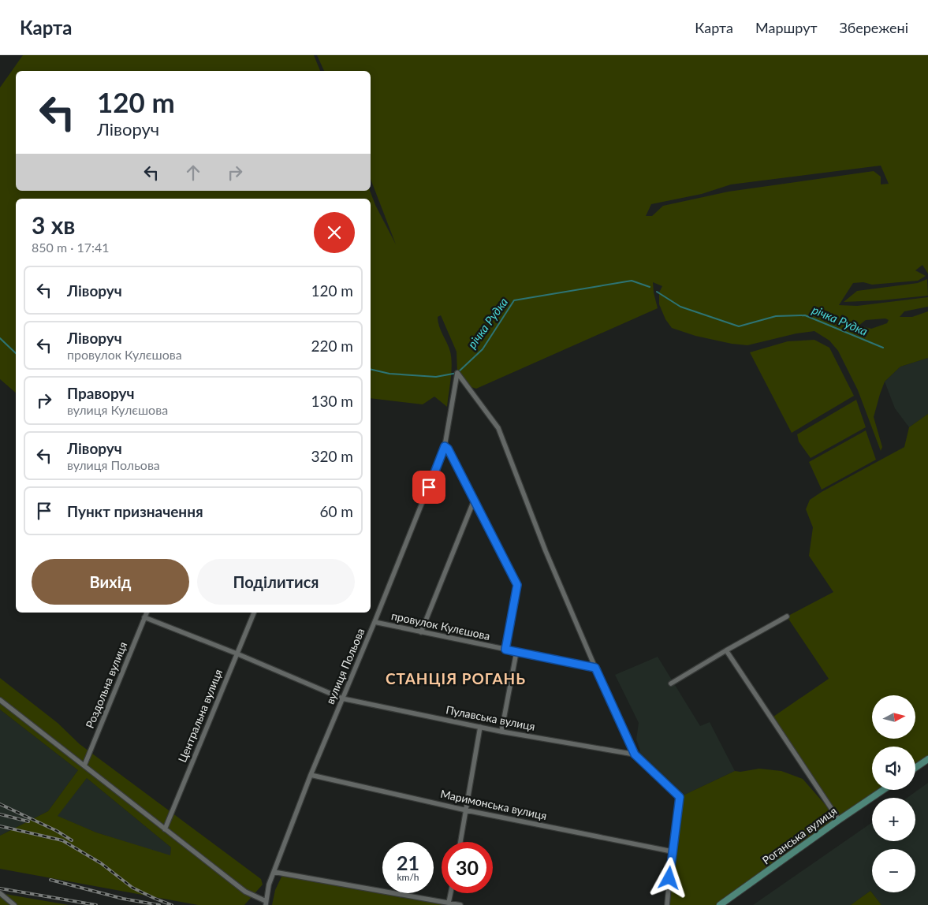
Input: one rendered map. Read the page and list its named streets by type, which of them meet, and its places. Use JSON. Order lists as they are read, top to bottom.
{
  "streets": {
    "main road": ["Роганська вулиця"],
    "street": [
      "провулок Кулєшова",
      "вулиця Польова",
      "Роздольна вулиця",
      "Центральна вулиця",
      "Пулавська вулиця",
      "Маримонська вулиця"
    ]
  },
  "crossings": [
    ["провулок Кулєшова", "вулиця Польова"],
    ["вулиця Польова", "Пулавська вулиця"],
    ["вулиця Польова", "Маримонська вулиця"],
    ["Роздольна вулиця", "Пулавська вулиця"],
    ["Центральна вулиця", "Пулавська вулиця"]
  ],
  "districts": ["СТАНЦІЯ РОГАНЬ"],
  "water": ["річка Рудка"],
  "north": "right",
  "page": {
    "header": "Карта",
    "nav": ["Карта", "Маршрут", "Збережені"],
    "turn": ["120 m", "Ліворуч"],
    "heading": ["3 хв", "850 m · 17:41"],
    "list": [
      {
        "name": "Ліворуч",
        "value": "120 m"
      },
      {
        "name": "Ліворуч",
        "note": "провулок Кулєшова",
        "value": "220 m"
      },
      {
        "name": "Праворуч",
        "note": "вулиця Кулєшова",
        "value": "130 m"
      },
      {
        "name": "Ліворуч",
        "note": "вулиця Польова",
        "value": "320 m"
      },
      {
        "name": "Пункт призначення",
        "value": "60 m"
      }
    ],
    "buttons": ["Вихід", "Поділитися"],
    "map_buttons": ["+", "−"],
    "speed": "21 km/h",
    "limit": "30"
  }
}
